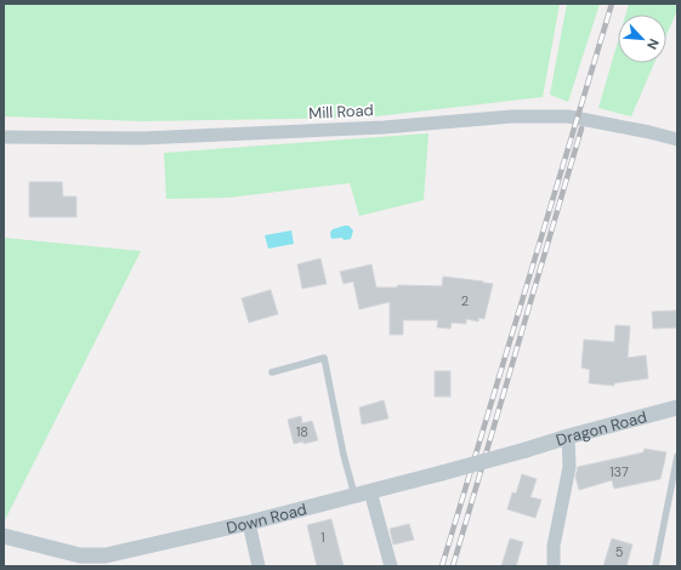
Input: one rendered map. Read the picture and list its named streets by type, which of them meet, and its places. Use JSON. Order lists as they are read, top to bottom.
{
  "streets": {
    "street": ["Mill Road", "Dragon Road", "Down Road"]
  },
  "crossings": [
    ["Dragon Road", "Down Road"]
  ],
  "house_numbers": [
    "2",
    "18",
    "137",
    "1",
    "5"
  ],
  "north": "bottom right"
}
